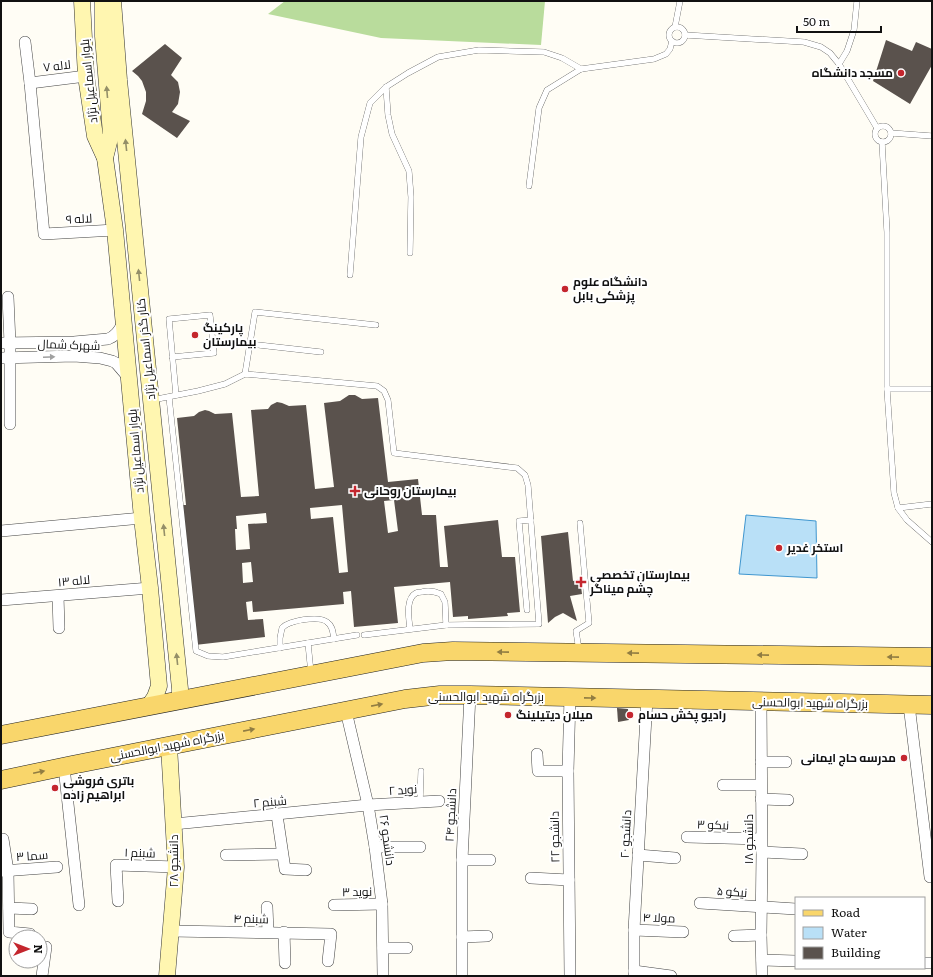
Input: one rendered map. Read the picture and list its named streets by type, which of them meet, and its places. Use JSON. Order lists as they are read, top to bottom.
{
  "streets": {
    "main road": [
      "بلوار اسماعیل نژاد",
      "کنار گذر اسماعیل نژاد",
      "بزرگراه شهید ابوالحسنی",
      "دانشجو ۲۸"
    ],
    "street": [
      "لاله ۷",
      "لاله ۹",
      "شهرک شمال",
      "لاله ۱۳",
      "نوید ۲",
      "شبنم ۲",
      "دانشجو ۲۴",
      "نیکو ۳",
      "دانشجو ۲۰",
      "دانشجو ۲۲",
      "دانشجو ۱۸",
      "دانشجو ۲۶",
      "شبنم ۱",
      "سما ۳",
      "نوید ۳",
      "نیکو ۵",
      "مولا ۴",
      "شبنم ۴"
    ]
  },
  "crossings": [
    ["لاله ۷", "بلوار اسماعیل نژاد"],
    ["لاله ۷", "لاله ۹"],
    ["بلوار اسماعیل نژاد", "لاله ۹"],
    ["بلوار اسماعیل نژاد", "شهرک شمال"],
    ["بلوار اسماعیل نژاد", "لاله ۱۳"],
    ["بزرگراه شهید ابوالحسنی", "دانشجو ۲۴"],
    ["بزرگراه شهید ابوالحسنی", "دانشجو ۲۰"],
    ["بزرگراه شهید ابوالحسنی", "دانشجو ۲۲"],
    ["بزرگراه شهید ابوالحسنی", "دانشجو ۱۸"],
    ["بزرگراه شهید ابوالحسنی", "دانشجو ۲۶"],
    ["بزرگراه شهید ابوالحسنی", "دانشجو ۲۸"],
    ["نوید ۲", "شبنم ۲"],
    ["نوید ۲", "دانشجو ۲۶"],
    ["شبنم ۲", "دانشجو ۲۶"],
    ["شبنم ۲", "دانشجو ۲۸"],
    ["نیکو ۳", "دانشجو ۱۸"],
    ["دانشجو ۲۰", "مولا ۴"],
    ["دانشجو ۱۸", "نیکو ۵"],
    ["دانشجو ۲۶", "نوید ۳"],
    ["شبنم ۱", "دانشجو ۲۸"],
    ["دانشجو ۲۸", "شبنم ۴"]
  ],
  "one_way": ["کنار گذر اسماعیل نژاد"],
  "places": {
    "other": [
      "مسجد دانشگاه",
      "دانشگاه علوم پزشکی بابل",
      "پارکینگ بیمارستان",
      "استخر غدیر",
      "میلان دیتیلینگ",
      "رادیو پخش حسام",
      "مدرسه حاج ایمانی",
      "باتری فروشی ابراهیم زاده"
    ],
    "health": ["بیمارستان روحانی", "بیمارستان تخصصی چشم میناگر"]
  },
  "legend": ["Road", "Water", "Building"],
  "scale_bar": "50 m",
  "north": "right"
}
